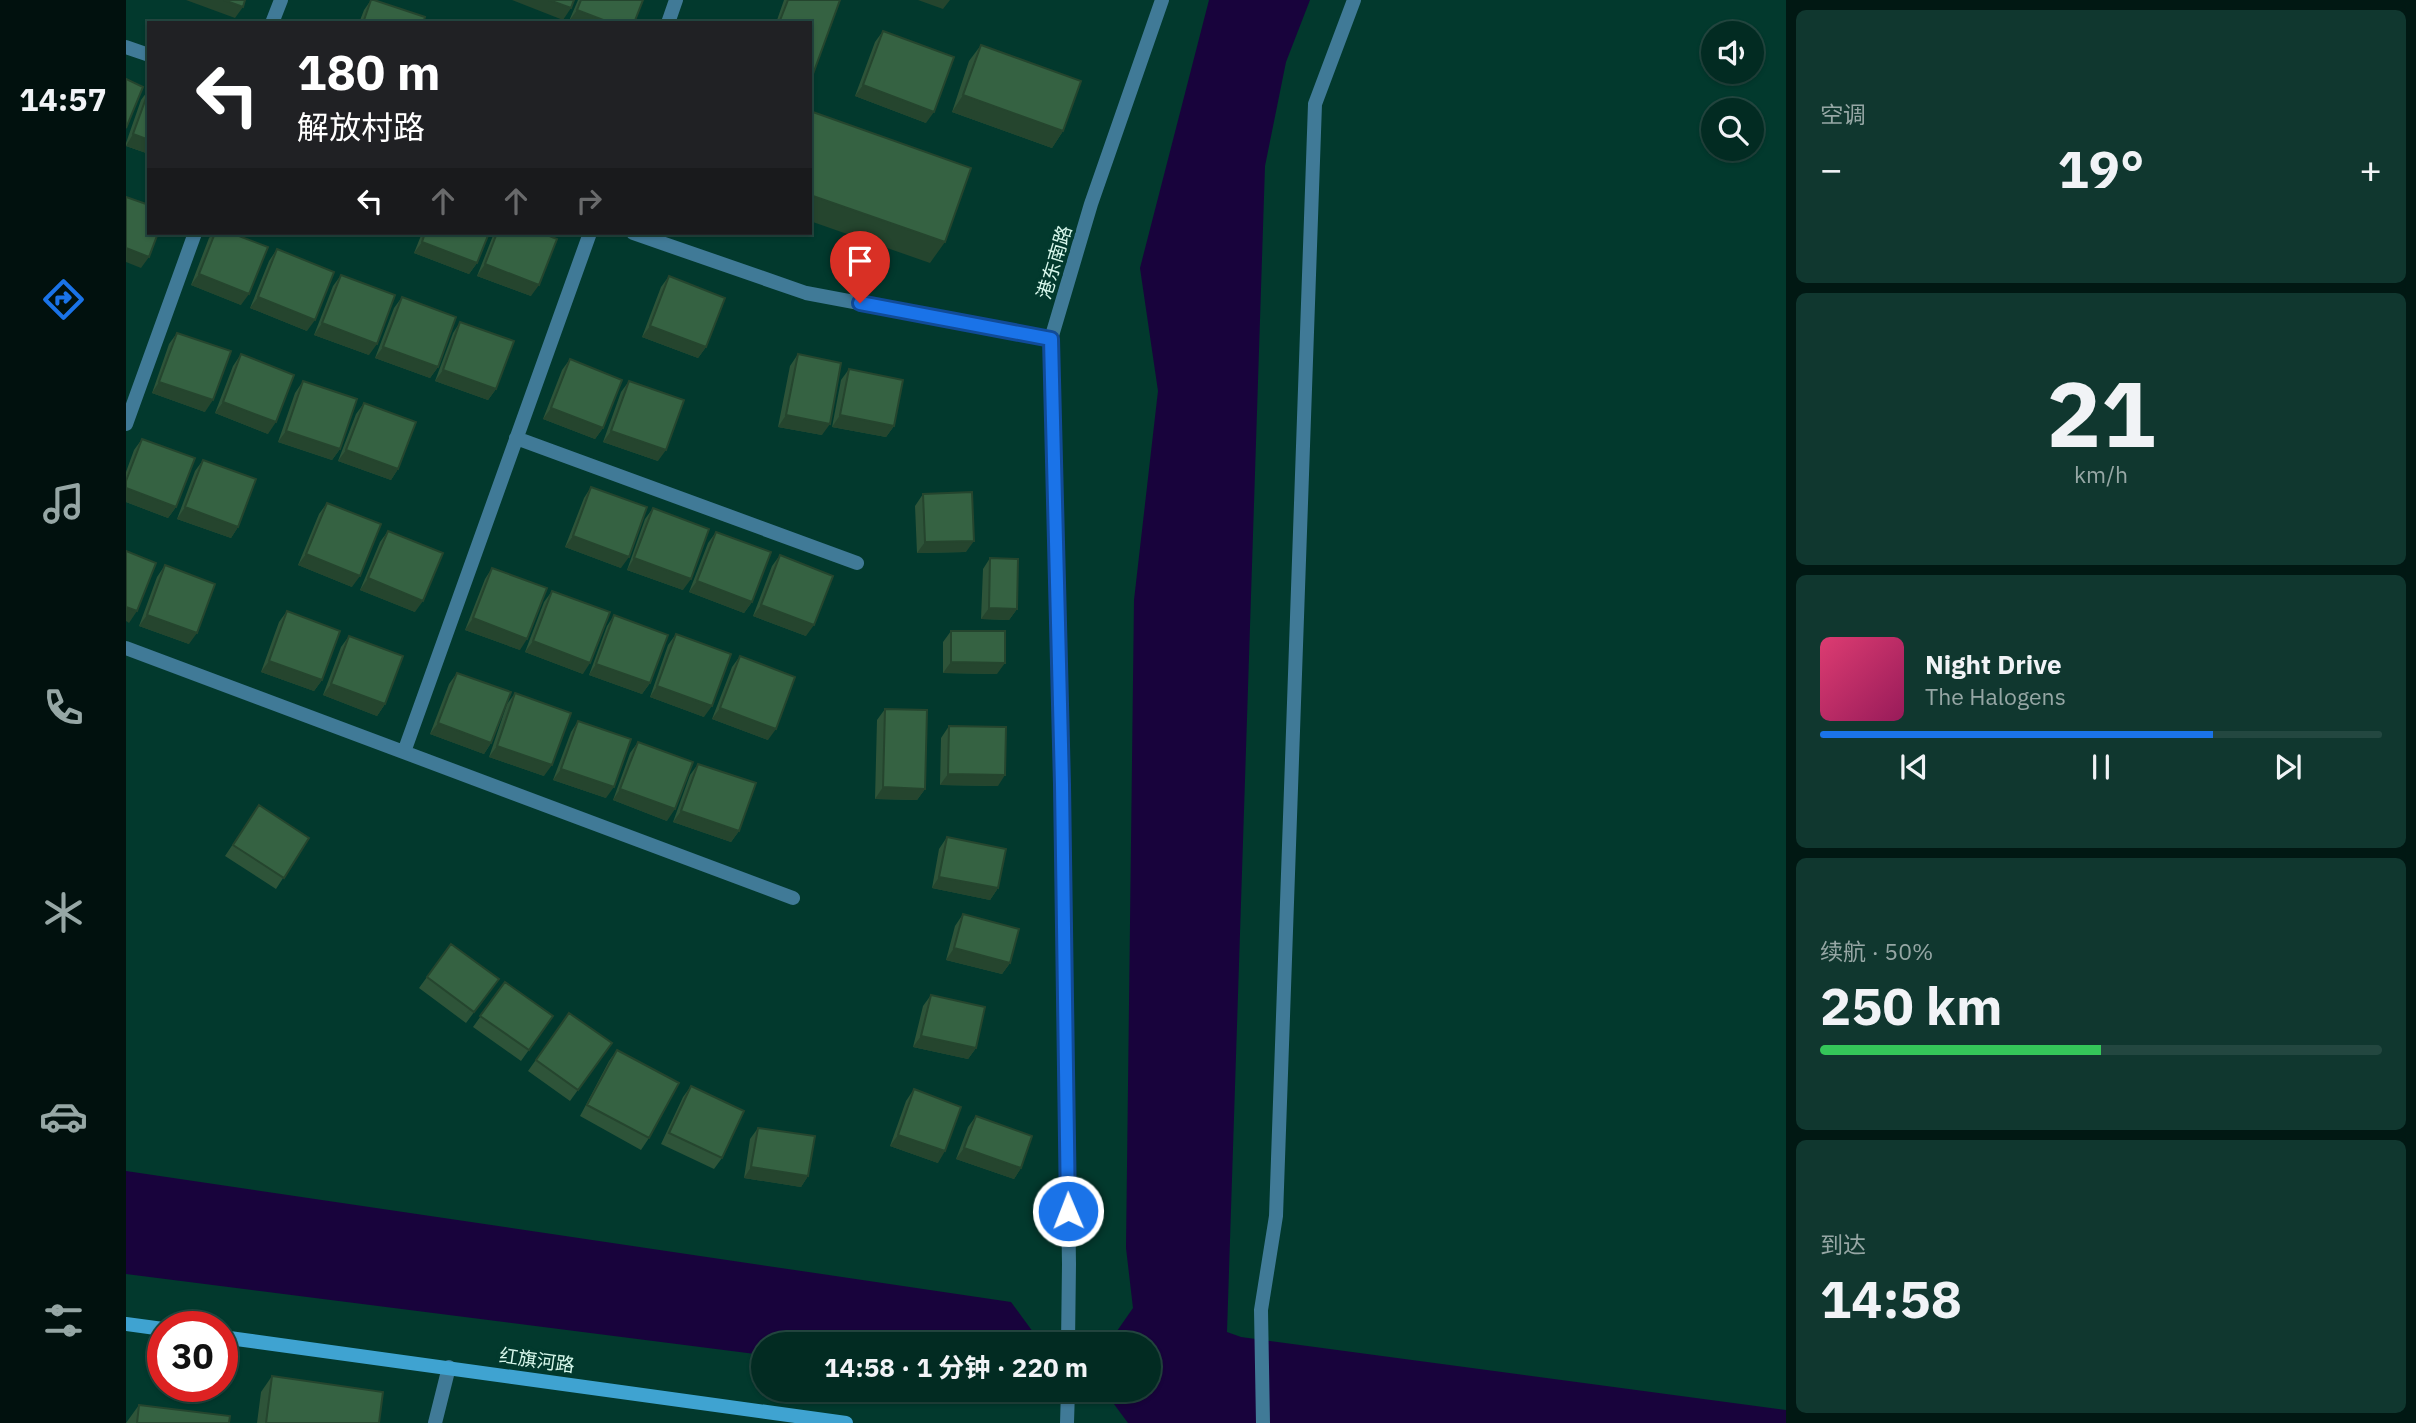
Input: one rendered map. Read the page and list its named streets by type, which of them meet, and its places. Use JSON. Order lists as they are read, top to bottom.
{
  "streets": {
    "street": ["港东南路", "红旗河路"]
  },
  "page": {
    "tabs": "14:57",
    "tile": [
      "空调",
      ["21", "km/h"],
      ["续航 · 50%", "250 km"],
      ["到达", "14:58"]
    ],
    "turn": ["180 m", "解放村路"],
    "heat": ["−", "19°", "+"],
    "song": ["Night Drive", "The Halogens"],
    "limit": "30",
    "trip": "14:58 · 1 分钟 · 220 m"
  }
}
